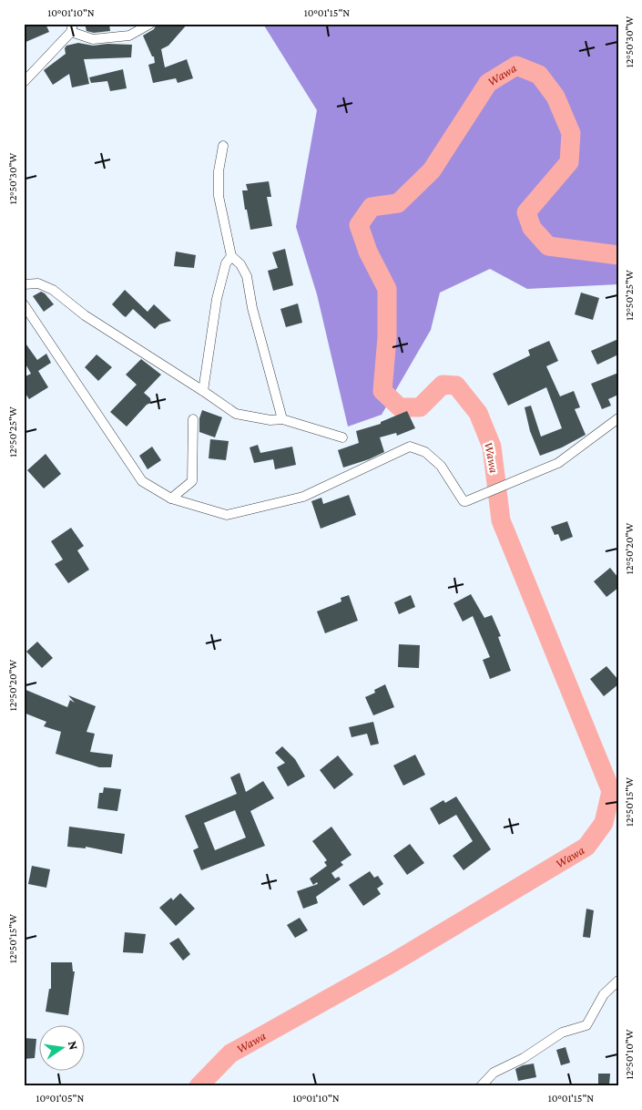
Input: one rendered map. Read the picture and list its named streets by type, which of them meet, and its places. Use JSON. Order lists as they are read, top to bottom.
{
  "water": ["Wawa"],
  "north": "right",
  "coordinates": [
    "10°01'10\"N",
    "10°01'15\"N",
    "12°50'30\"W",
    "12°50'25\"W",
    "12°50'20\"W",
    "12°50'15\"W",
    "12°50'10\"W",
    "10°01'05\"N"
  ]
}
